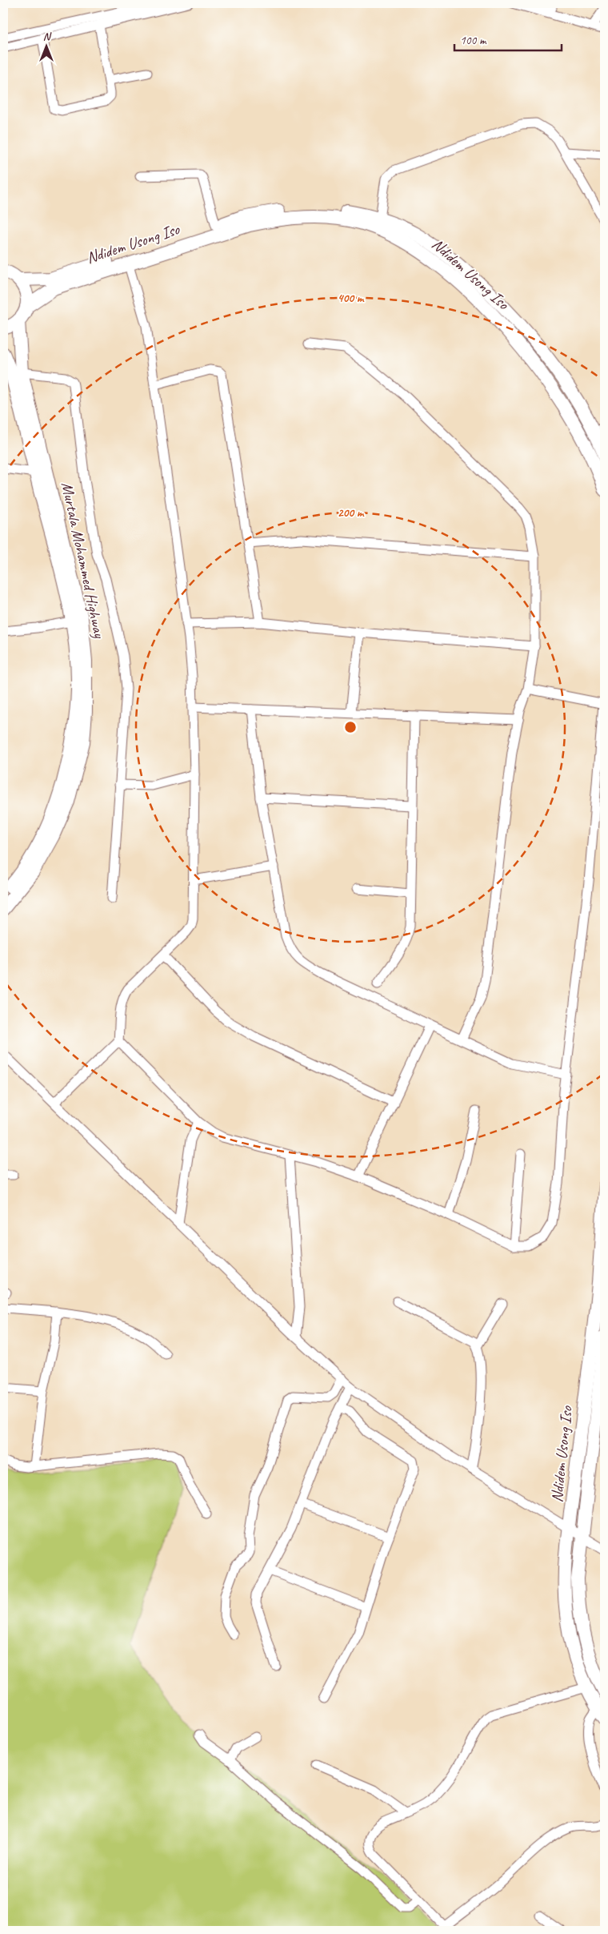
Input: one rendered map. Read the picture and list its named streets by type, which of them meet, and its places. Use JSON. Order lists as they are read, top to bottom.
{
  "streets": {
    "highway": ["Ndidem Usong Iso", "Murtala Mohammed Highway"]
  },
  "scale_bar": "100 m",
  "north": "top",
  "rings": ["400 m", "200 m"]
}
